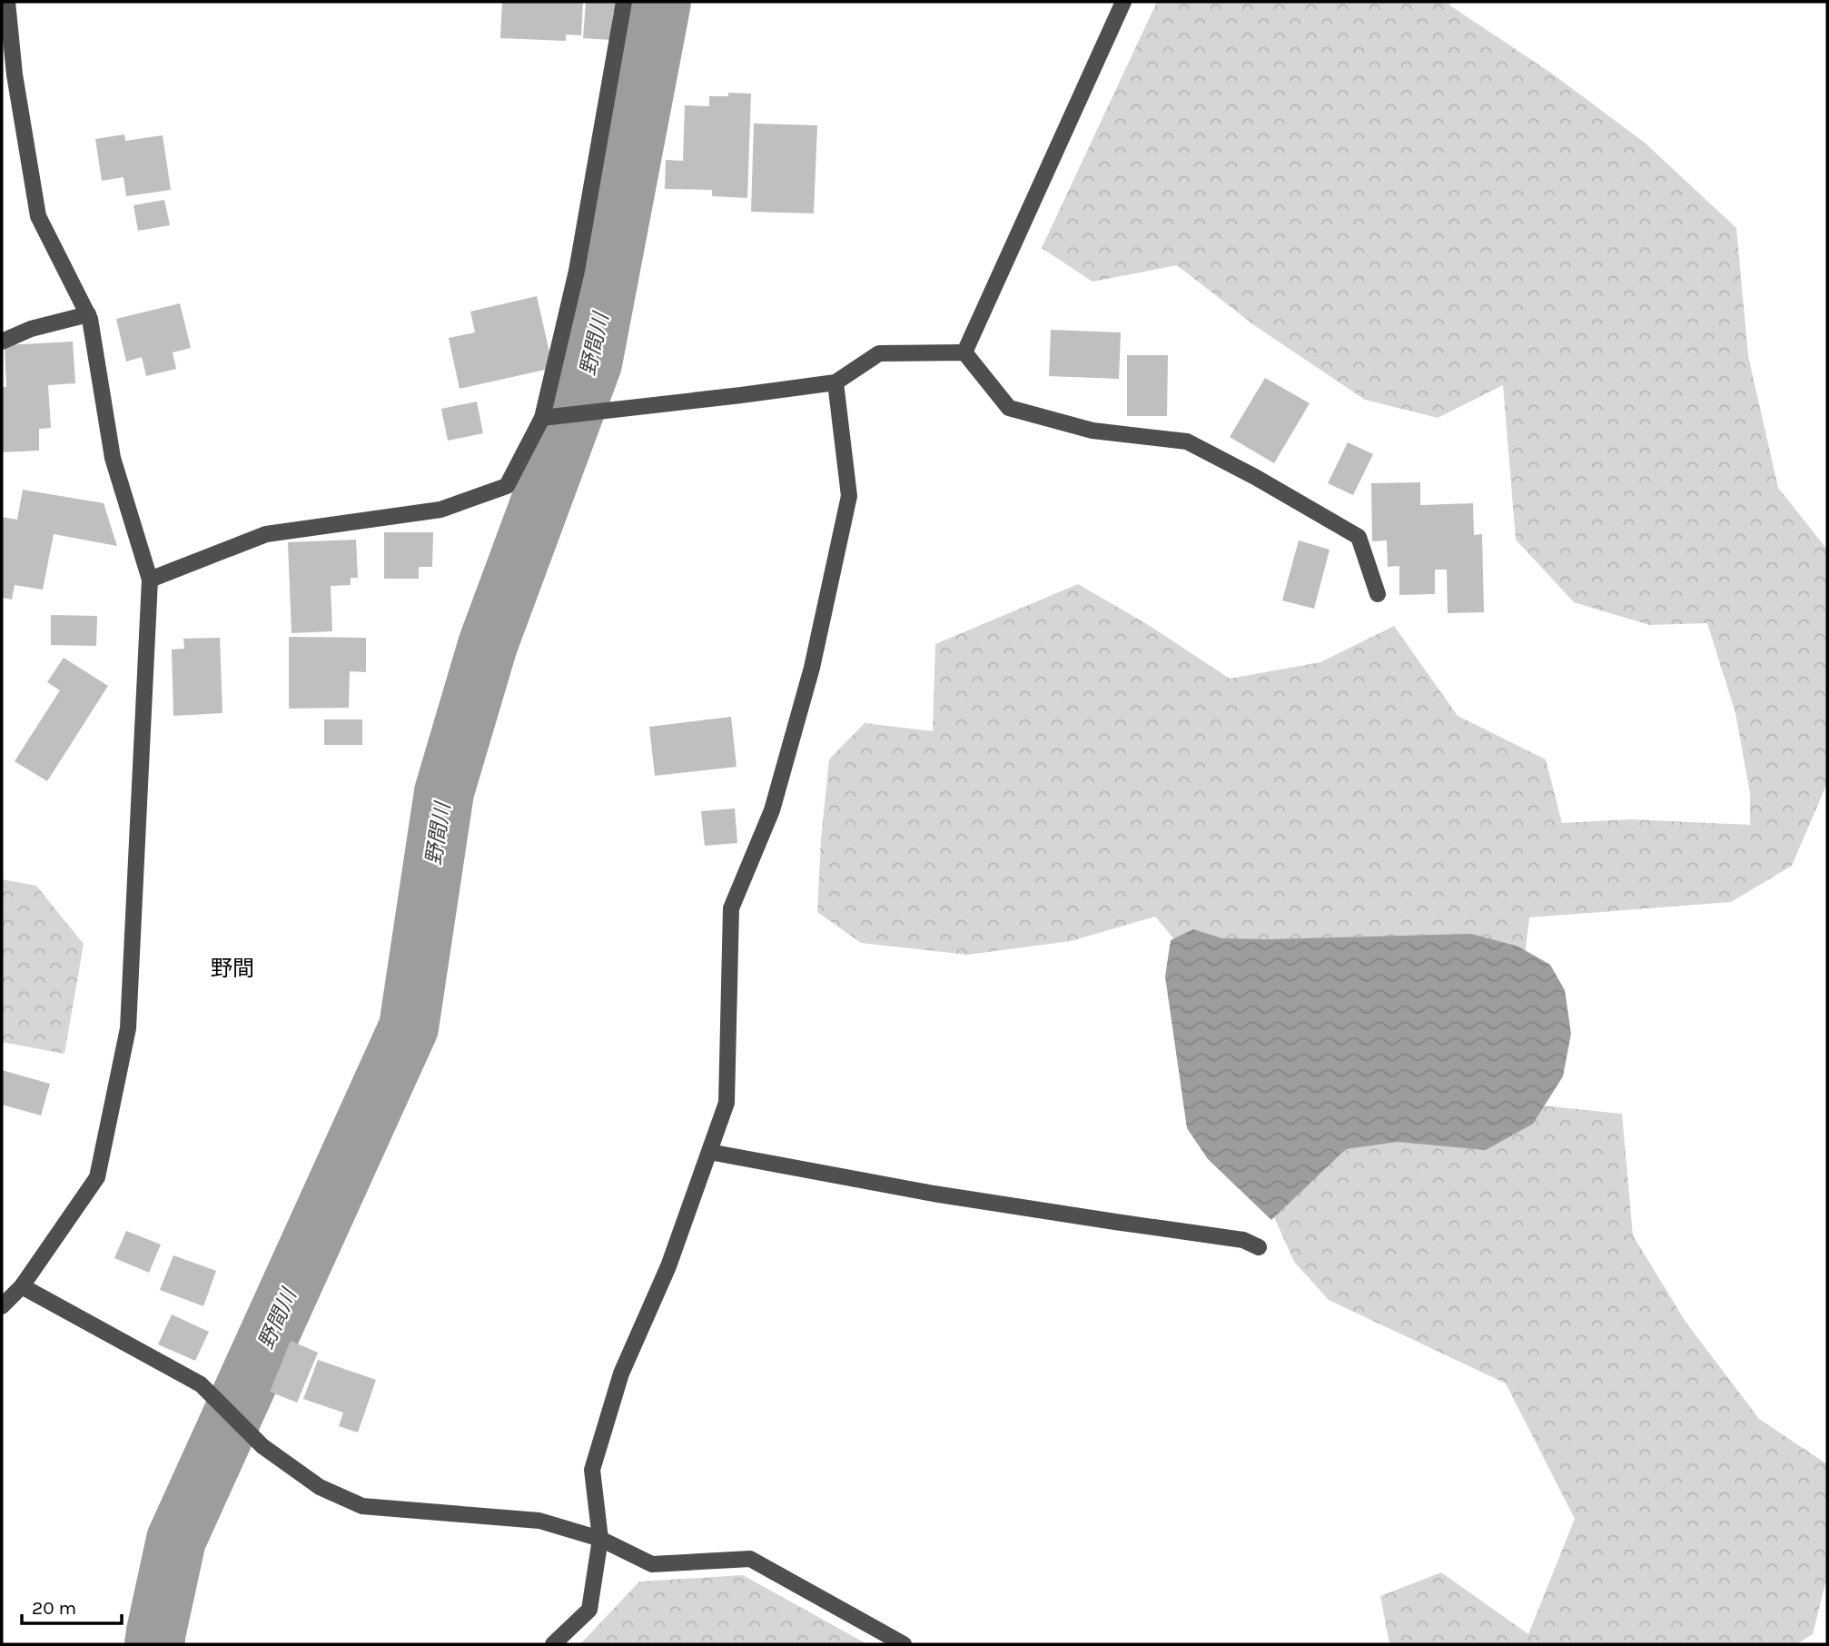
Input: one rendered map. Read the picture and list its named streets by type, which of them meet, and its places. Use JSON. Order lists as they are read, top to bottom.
{
  "districts": ["野間"],
  "water": ["野間川"],
  "scale_bar": "20 m"
}
